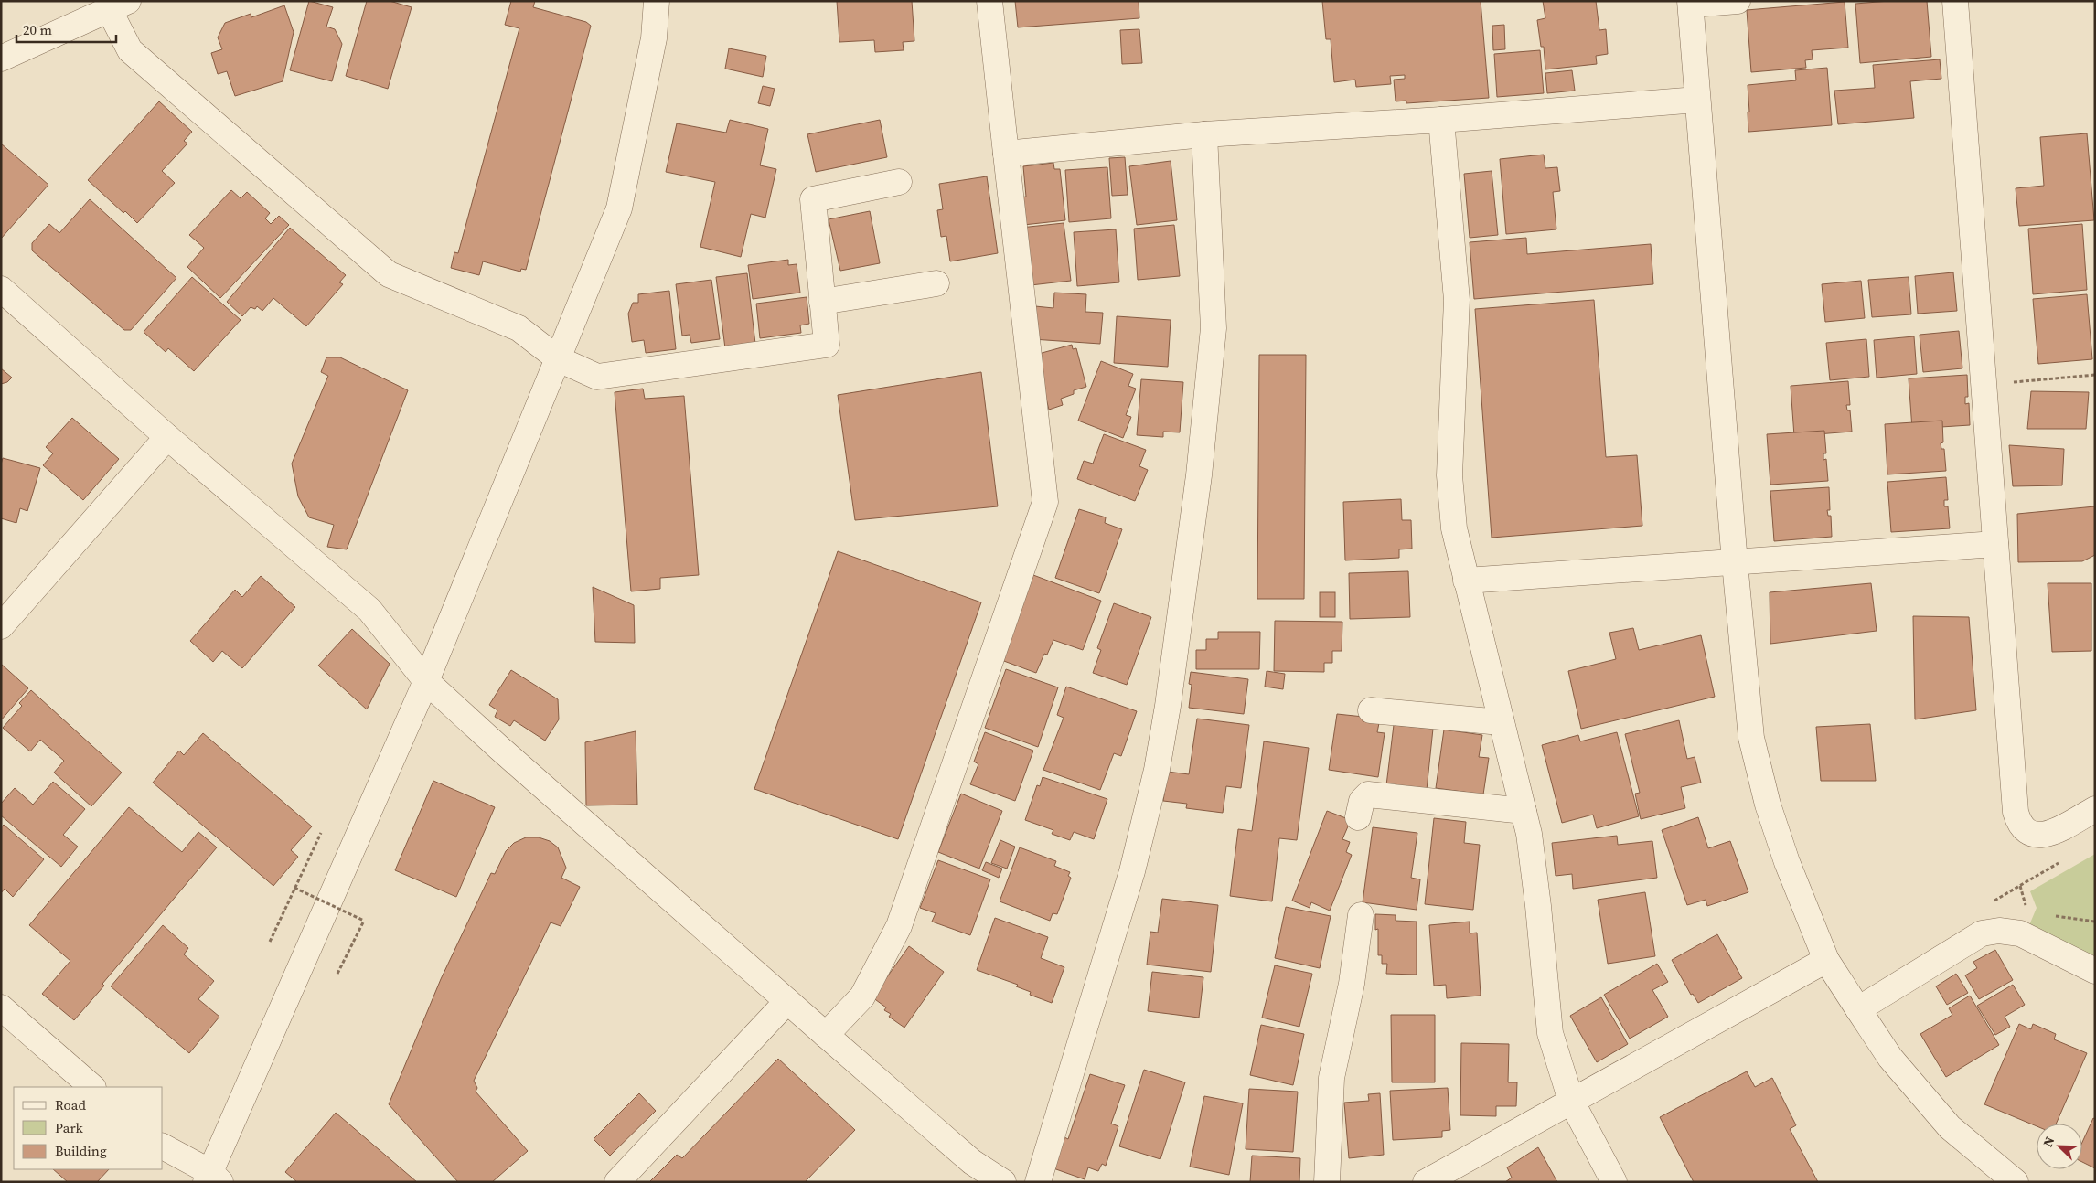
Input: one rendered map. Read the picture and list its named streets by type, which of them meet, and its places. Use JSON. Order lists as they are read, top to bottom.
{
  "legend": ["Road", "Park", "Building"],
  "scale_bar": "20 m",
  "north": "top left"
}
